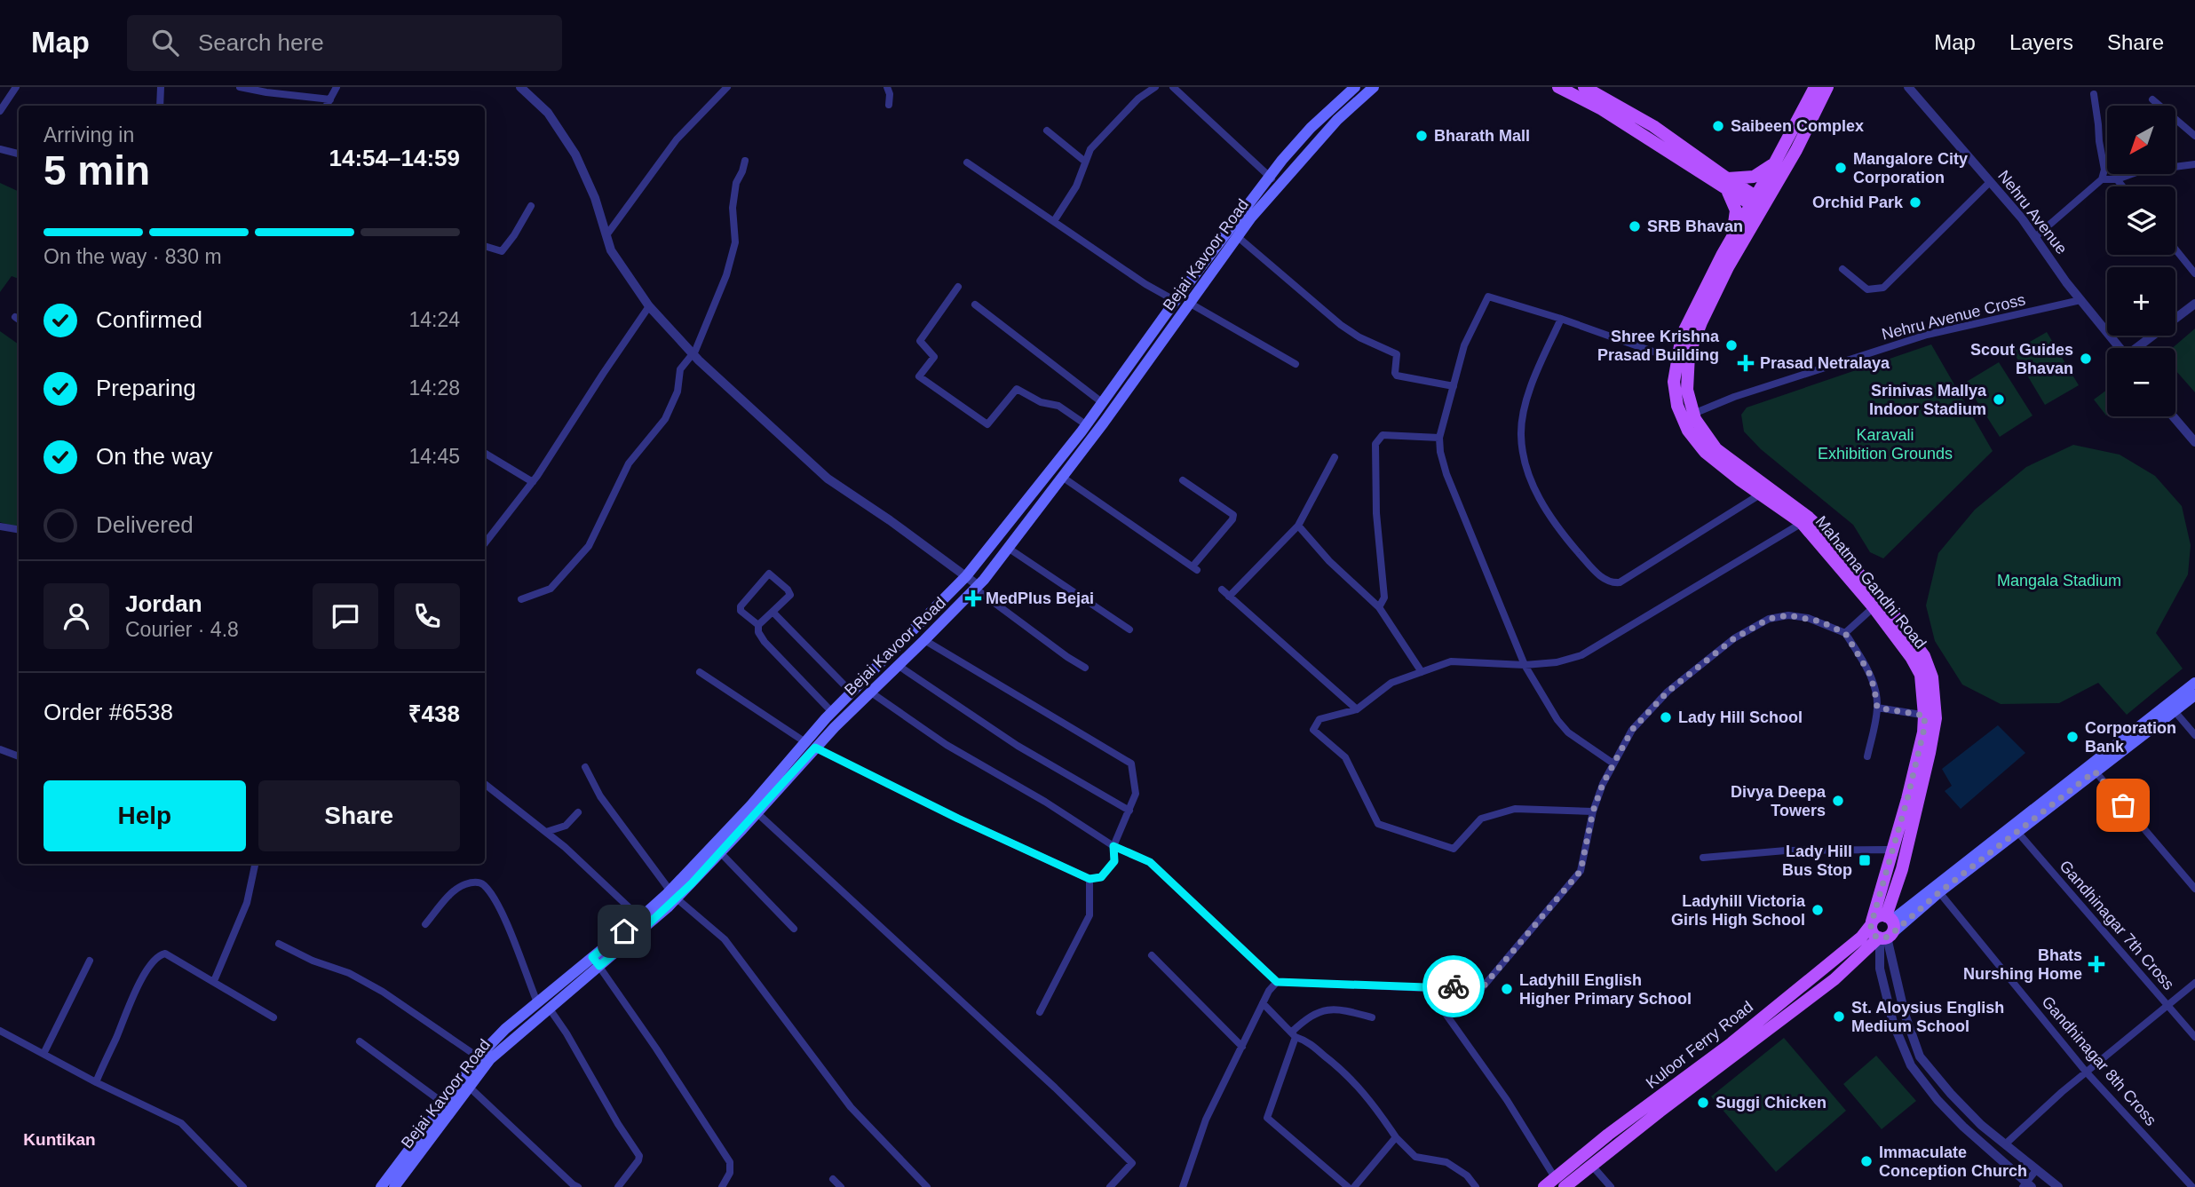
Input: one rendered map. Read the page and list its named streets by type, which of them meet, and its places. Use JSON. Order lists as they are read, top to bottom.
{
  "streets": {
    "main road": ["Bejai Kavoor Road", "Mahatma Gandhi Road", "Kuloor Ferry Road"],
    "street": [
      "Nehru Avenue",
      "Nehru Avenue Cross",
      "Gandhinagar 7th Cross",
      "Gandhinagar 8th Cross"
    ]
  },
  "crossings": [
    ["Nehru Avenue", "Nehru Avenue Cross"],
    ["Nehru Avenue Cross", "Mahatma Gandhi Road"],
    ["Mahatma Gandhi Road", "Kuloor Ferry Road"]
  ],
  "districts": ["Kuntikan"],
  "parks": ["Karavali Exhibition Grounds", "Mangala Stadium"],
  "places": {
    "other": [
      "Saibeen Complex",
      "Bharath Mall",
      "Mangalore City Corporation",
      "Orchid Park",
      "SRB Bhavan",
      "Shree Krishna Prasad Building",
      "Scout Guides Bhavan",
      "Srinivas Mallya Indoor Stadium",
      "Lady Hill School",
      "Corporation Bank",
      "Divya Deepa Towers",
      "Ladyhill Victoria Girls High School",
      "Ladyhill English Higher Primary School",
      "St. Aloysius English Medium School",
      "Suggi Chicken",
      "Immaculate Conception Church"
    ],
    "health": ["Prasad Netralaya", "MedPlus Bejai", "Bhats Nurshing Home"],
    "transit": ["Lady Hill Bus Stop"]
  },
  "north": "bottom left",
  "page": {
    "header": "Map",
    "search": "Search here",
    "nav": ["Map", "Layers", "Share"],
    "map_buttons": ["+", "−"],
    "heading": ["5 min", "Arriving in", "14:54–14:59"],
    "panel": [
      "Jordan",
      "Courier · 4.8",
      "Order #6538",
      "₹438"
    ],
    "bar": "On the way · 830 m",
    "list": [
      ["Confirmed", "14:24"],
      ["Preparing", "14:28"],
      ["On the way", "14:45"],
      "Delivered"
    ],
    "buttons": ["Help", "Share"]
  }
}
